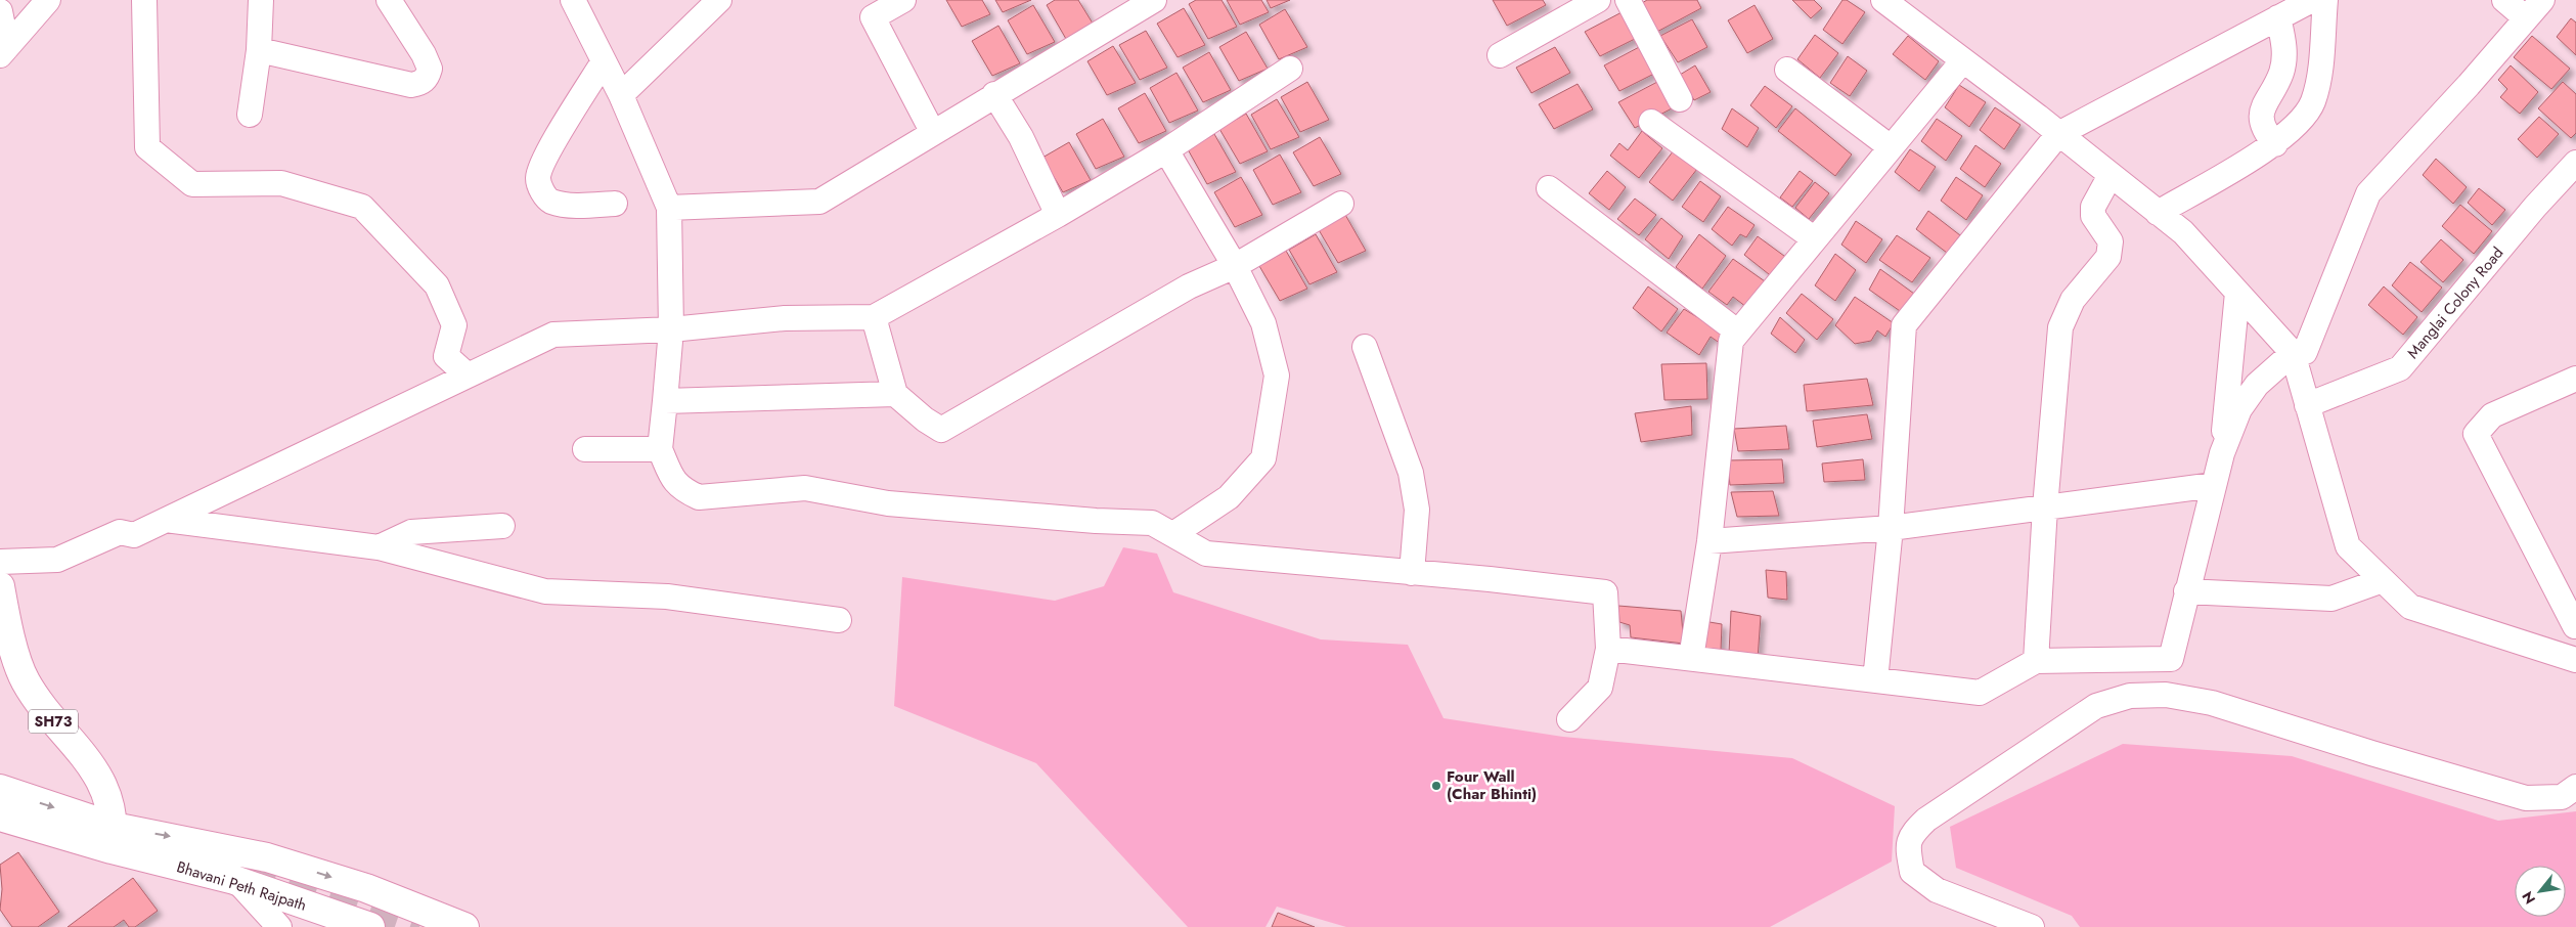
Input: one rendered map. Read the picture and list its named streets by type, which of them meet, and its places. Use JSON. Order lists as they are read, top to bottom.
{
  "streets": {
    "main road": ["SH73", "Bhavani Peth Rajpath"],
    "street": ["Manglai Colony Road"]
  },
  "crossings": [
    ["SH73", "Bhavani Peth Rajpath"]
  ],
  "places": ["Four Wall (Char Bhinti)"],
  "north": "bottom left"
}
